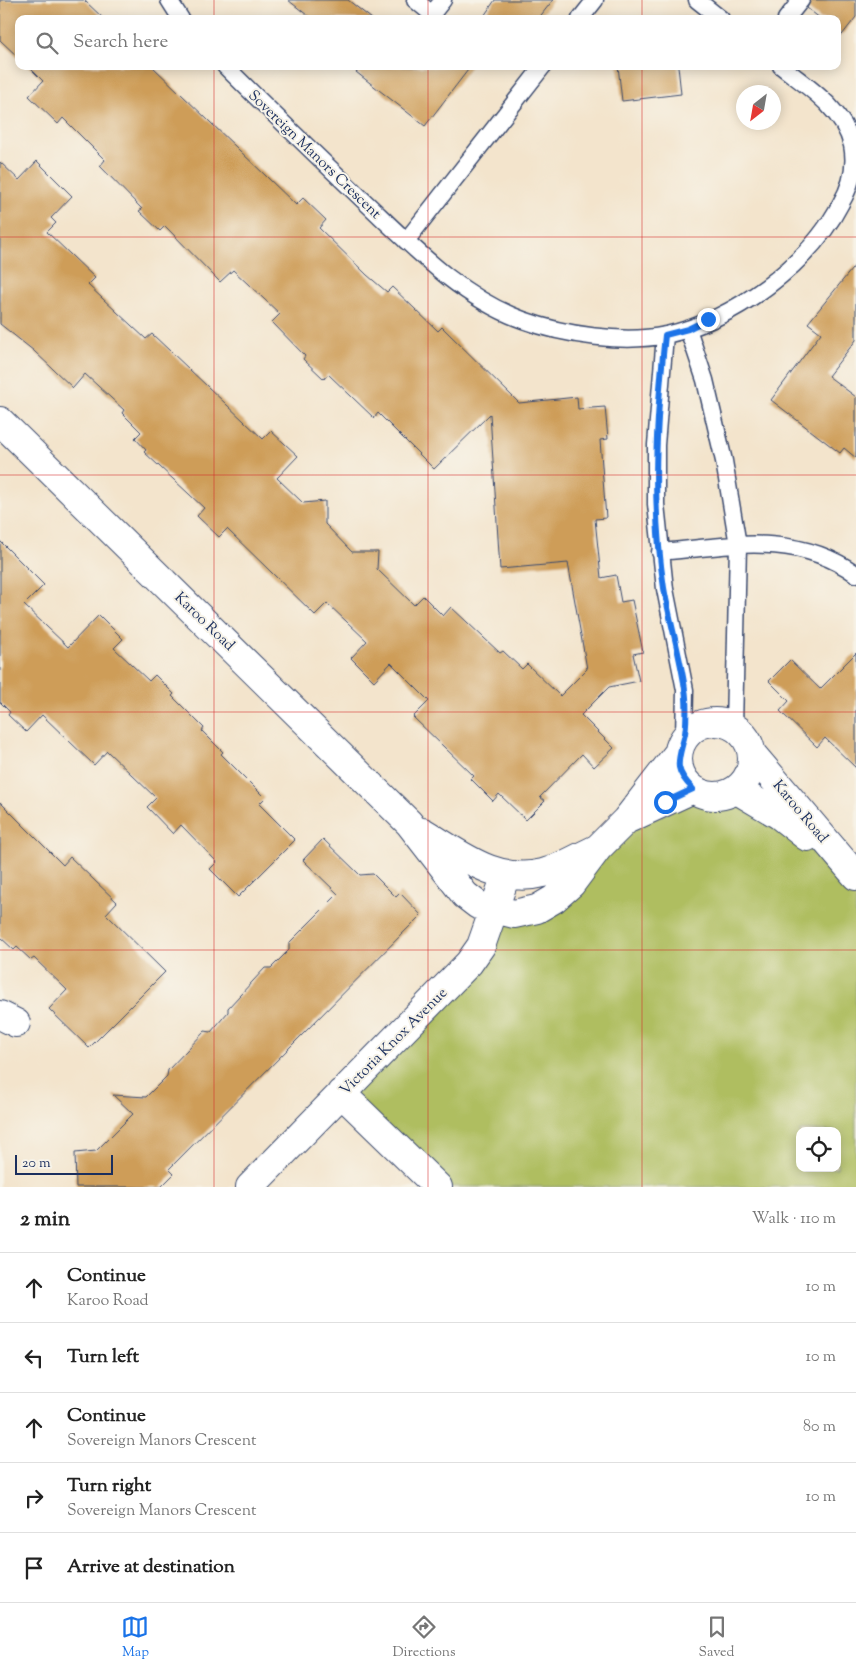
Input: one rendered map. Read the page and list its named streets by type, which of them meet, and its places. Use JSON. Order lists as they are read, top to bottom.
{
  "streets": {
    "street": ["Karoo Road", "Victoria Knox Avenue"],
    "lane": ["Sovereign Manors Crescent"]
  },
  "crossings": [
    ["Karoo Road", "Victoria Knox Avenue"]
  ],
  "scale_bar": "20 m",
  "north": "bottom left",
  "page": {
    "search": "Search here",
    "scale": "20 m",
    "heading": ["2 min", "Walk · 110 m"],
    "list": [
      ["Continue", "Karoo Road", "10 m"],
      ["Turn left", "10 m"],
      ["Continue", "Sovereign Manors Crescent", "80 m"],
      ["Turn right", "Sovereign Manors Crescent", "10 m"],
      "Arrive at destination"
    ],
    "nav": ["Map", "Directions", "Saved"]
  }
}
